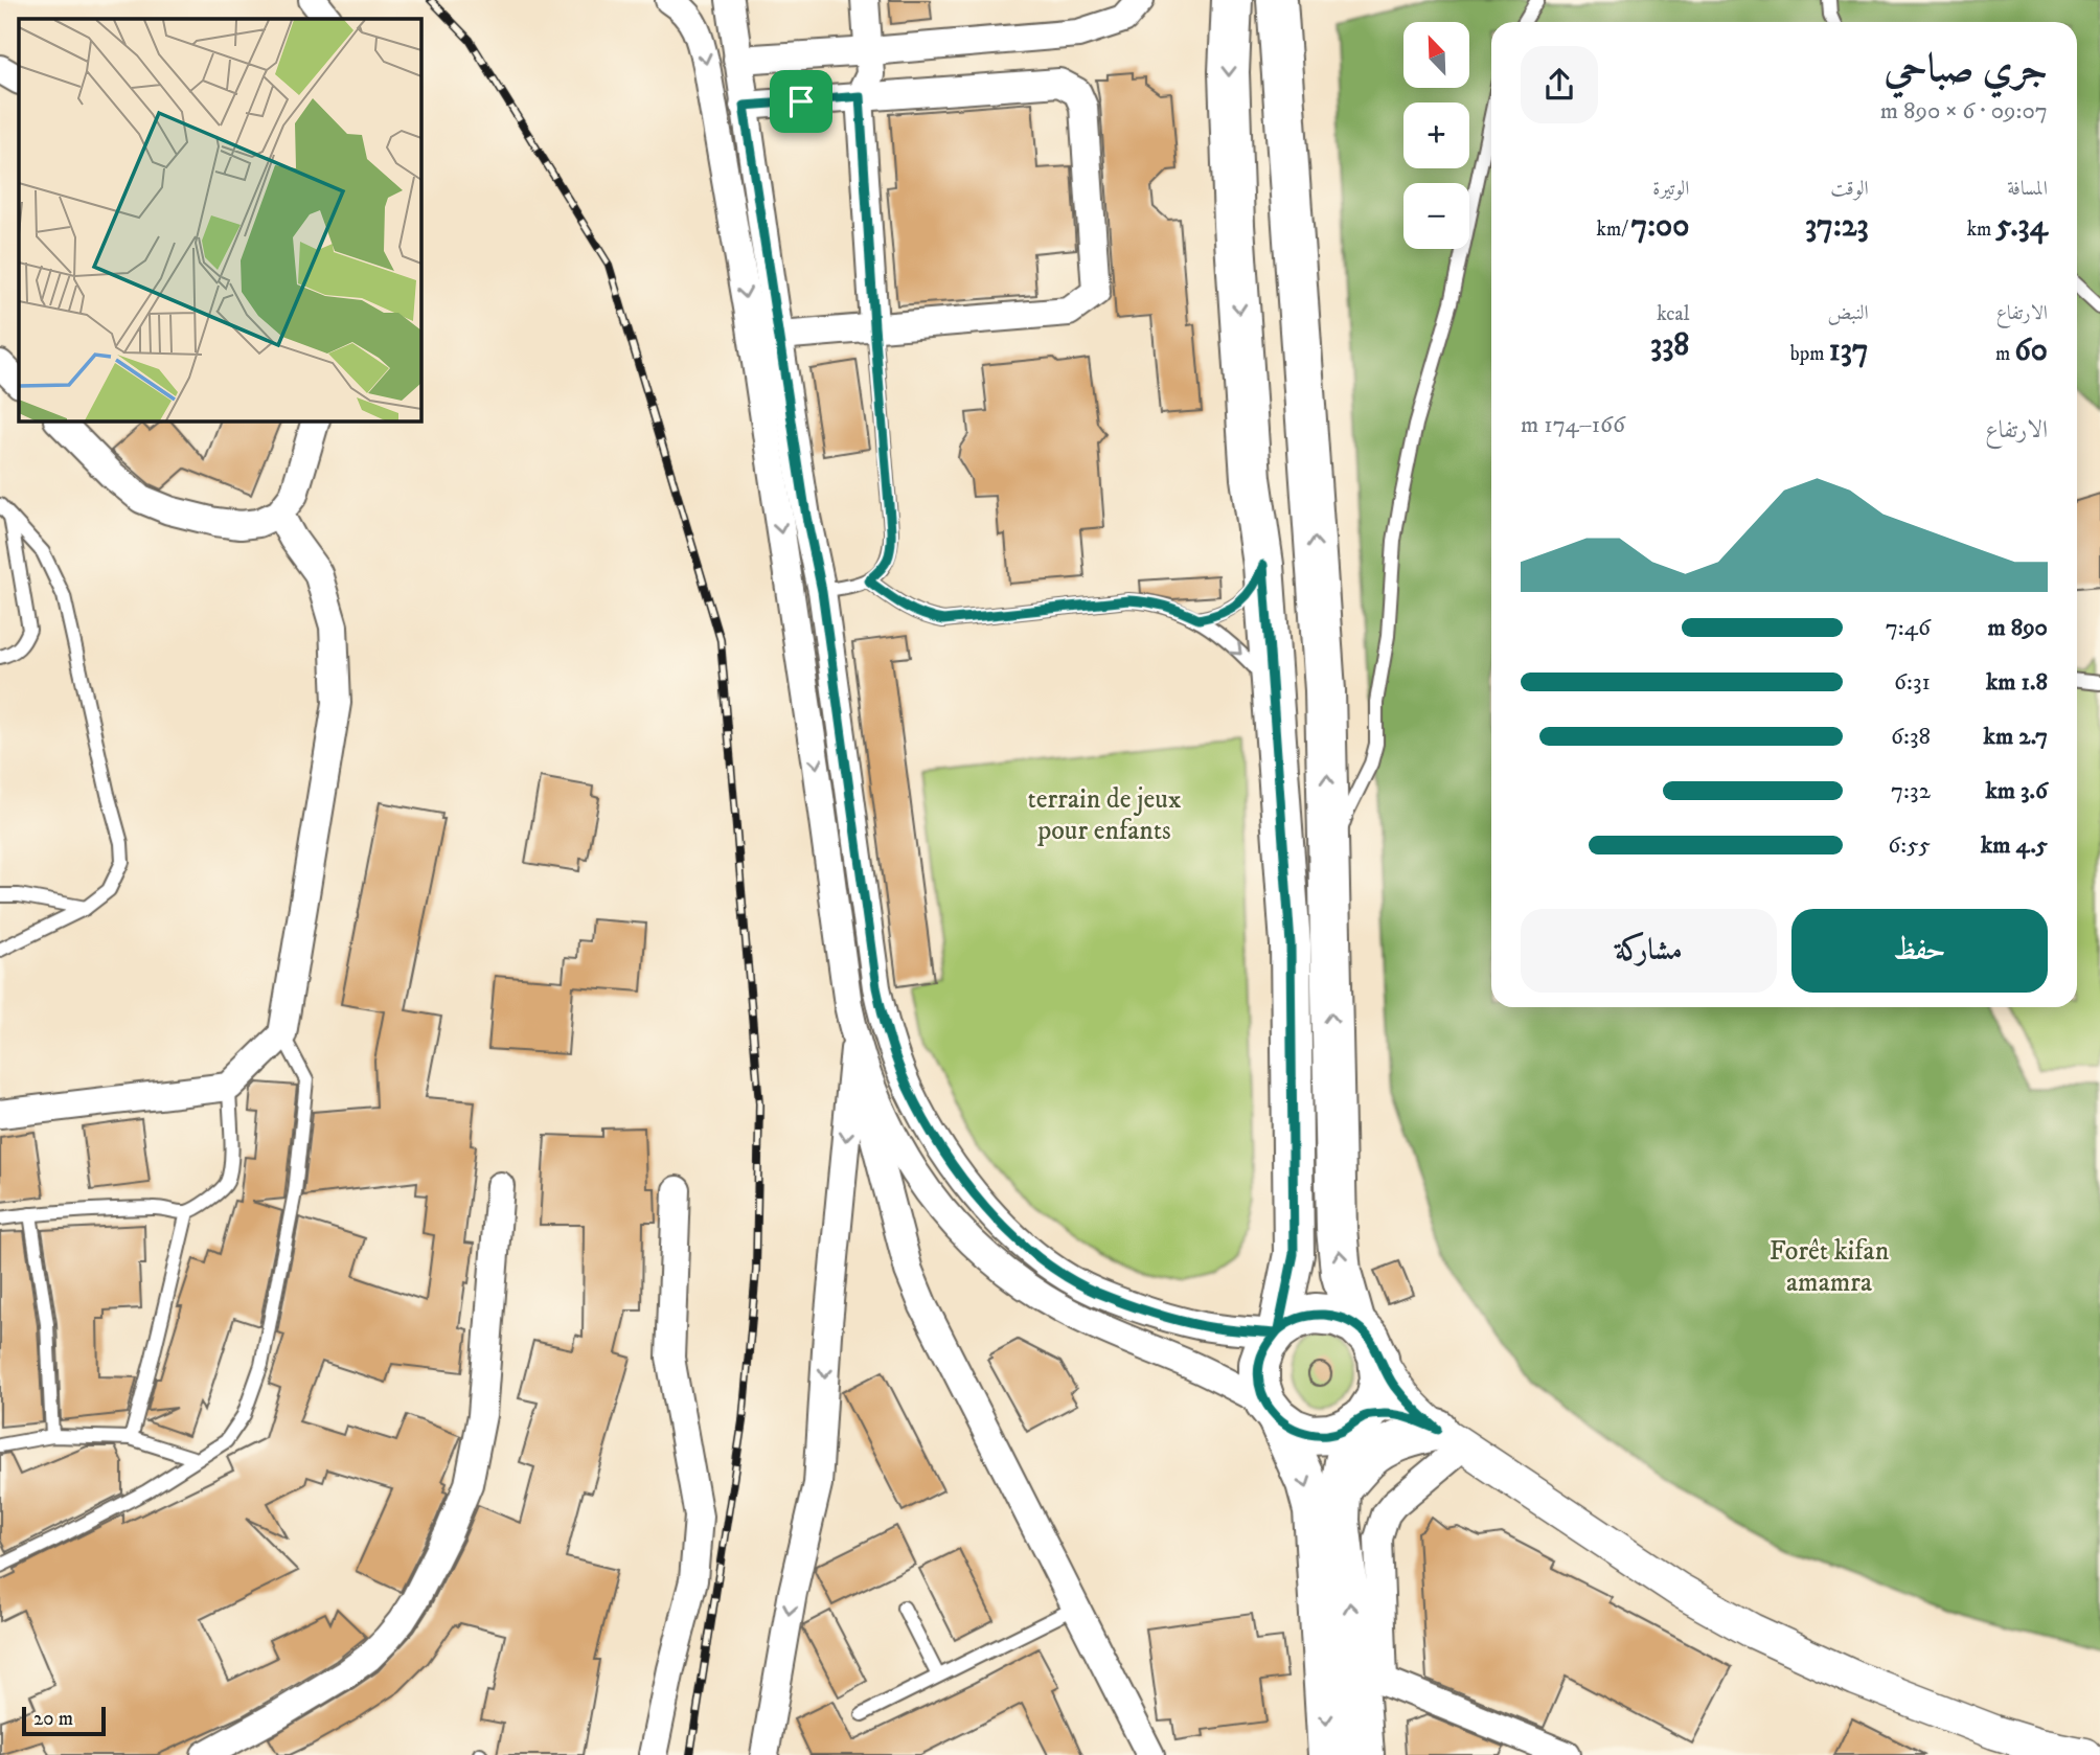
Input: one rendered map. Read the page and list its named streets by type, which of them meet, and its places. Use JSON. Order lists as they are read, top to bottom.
{
  "parks": ["terrain de jeux pour enfants", "Forêt kifan amamra"],
  "scale_bar": "20 m",
  "north": "top left",
  "page": {
    "map_buttons": ["+", "−"],
    "heading": ["جري صباحي", "09:07 · 6 × 890 m"],
    "stats": [
      ["المسافة", "5.34 km"],
      ["الوقت", "37:23"],
      ["الوتيرة", "7:00 /km"],
      ["الارتفاع", "60 m"],
      ["النبض", "137 bpm"],
      ["kcal", "338"]
    ],
    "chart": ["الارتفاع", "166–174 m"],
    "list": [
      {
        "name": "890 m",
        "note": "7:46"
      },
      {
        "name": "1.8 km",
        "note": "6:31"
      },
      {
        "name": "2.7 km",
        "note": "6:38"
      },
      {
        "name": "3.6 km",
        "note": "7:32"
      },
      {
        "name": "4.5 km",
        "note": "6:55"
      }
    ],
    "buttons": ["حفظ", "مشاركة"],
    "scale": "20 m"
  }
}
